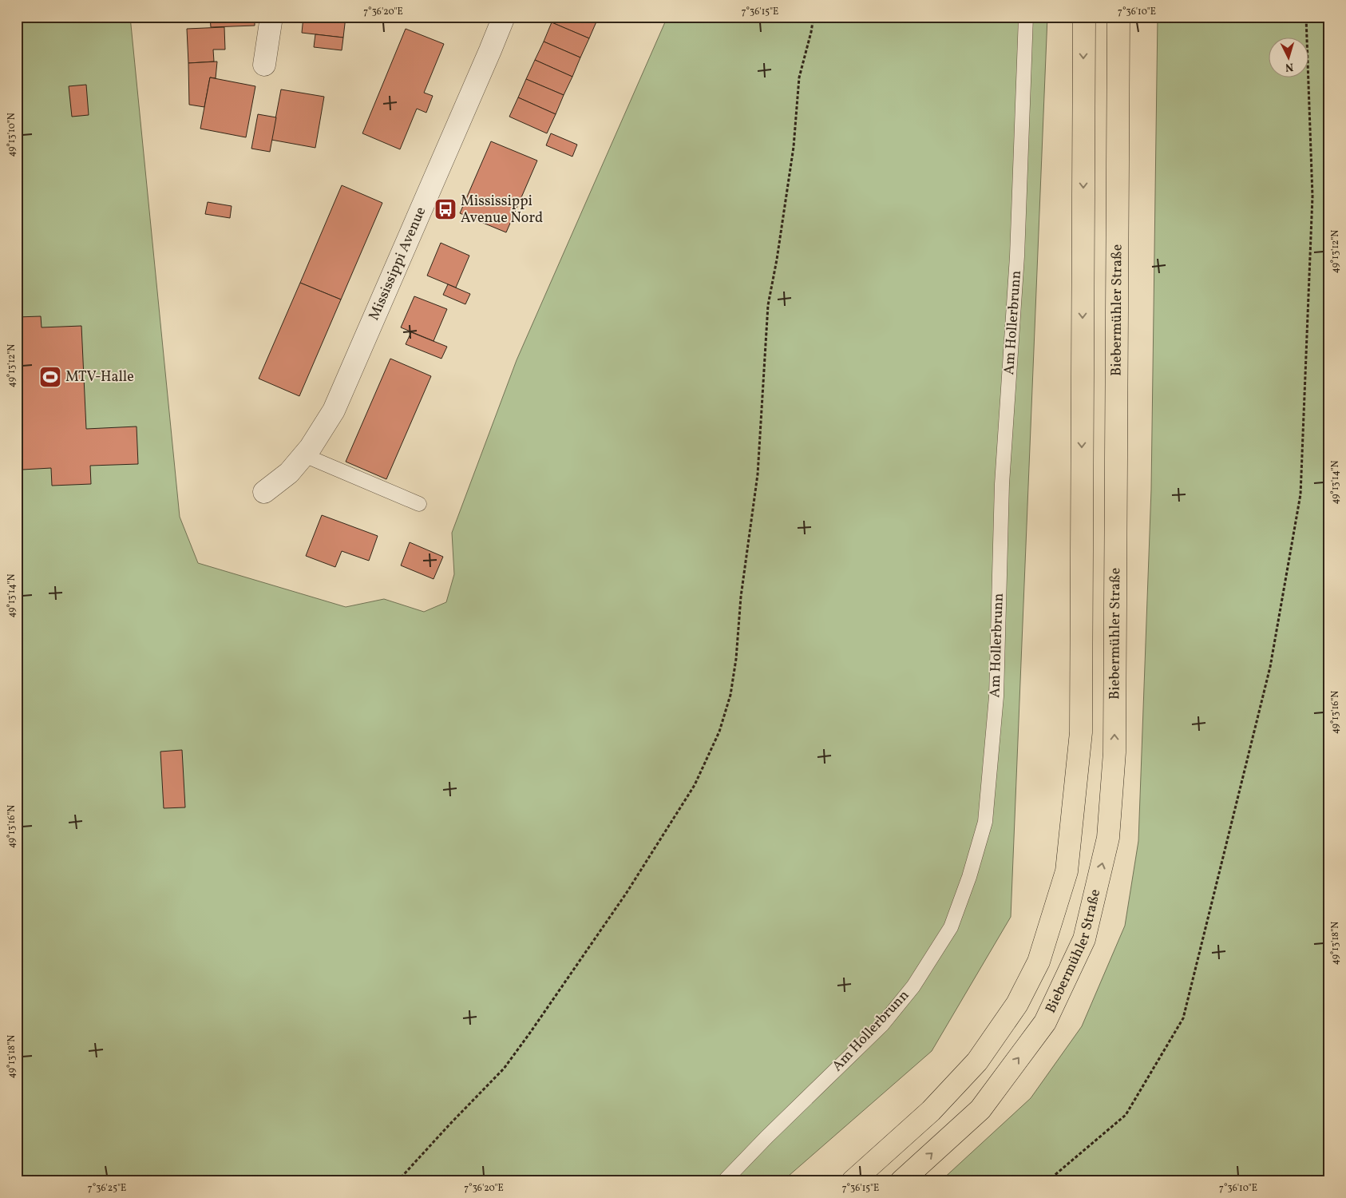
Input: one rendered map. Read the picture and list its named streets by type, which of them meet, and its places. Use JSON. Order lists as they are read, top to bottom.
{
  "streets": {
    "main road": ["Biebermühler Straße"],
    "street": ["Mississippi Avenue"],
    "lane": ["Am Hollerbrunn"]
  },
  "places": {
    "bus stop": ["Mississippi Avenue Nord"],
    "sports": ["MTV-Halle"]
  },
  "north": "bottom",
  "coordinates": [
    "7°36'20\"E",
    "7°36'15\"E",
    "7°36'10\"E",
    "49°13'10\"N",
    "49°13'12\"N",
    "49°13'14\"N",
    "49°13'16\"N",
    "49°13'18\"N",
    "7°36'25\"E"
  ]
}
